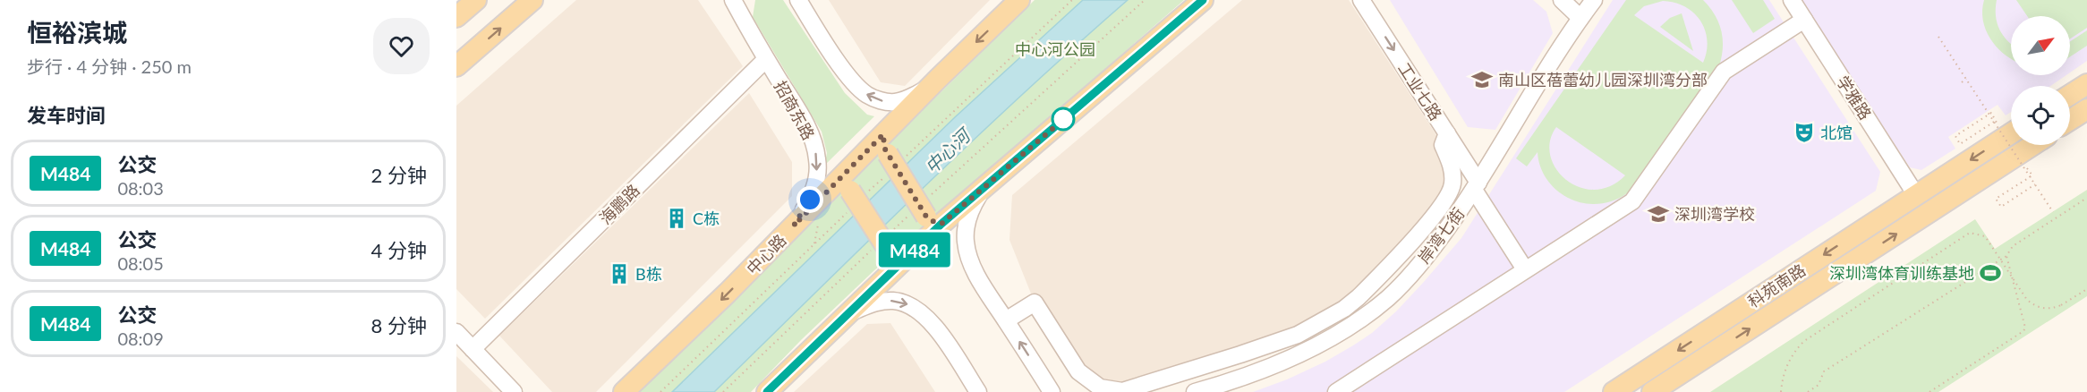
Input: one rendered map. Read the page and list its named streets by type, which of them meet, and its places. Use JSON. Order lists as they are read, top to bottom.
{
  "streets": {
    "main road": ["中心路", "科苑南路"],
    "street": [
      "工业七路",
      "学雅路",
      "招商东路",
      "海鹏路",
      "岸湾七街"
    ]
  },
  "crossings": [
    ["工业七路", "岸湾七街"],
    ["学雅路", "科苑南路"],
    ["招商东路", "海鹏路"],
    ["招商东路", "中心路"]
  ],
  "one_way": ["工业七路", "招商东路"],
  "water": ["中心河"],
  "parks": ["中心河公园"],
  "places": {
    "school or university": ["南山区蓓蕾幼儿园深圳湾分部", "深圳湾学校"],
    "theatre": ["北馆"],
    "building": ["C栋", "B栋"],
    "sports": ["深圳湾体育训练基地"]
  },
  "lines": ["bus line M484"],
  "north": "top right",
  "page": {
    "heading": [
      ["恒裕滨城", "步行 · 4 分钟 · 250 m"],
      "发车时间"
    ],
    "on_map": "M484",
    "list": [
      {
        "mark": "M484",
        "name": "公交",
        "note": "08:03",
        "value": "2 分钟"
      },
      {
        "mark": "M484",
        "name": "公交",
        "note": "08:05",
        "value": "4 分钟"
      },
      {
        "mark": "M484",
        "name": "公交",
        "note": "08:09",
        "value": "8 分钟"
      }
    ]
  }
}
